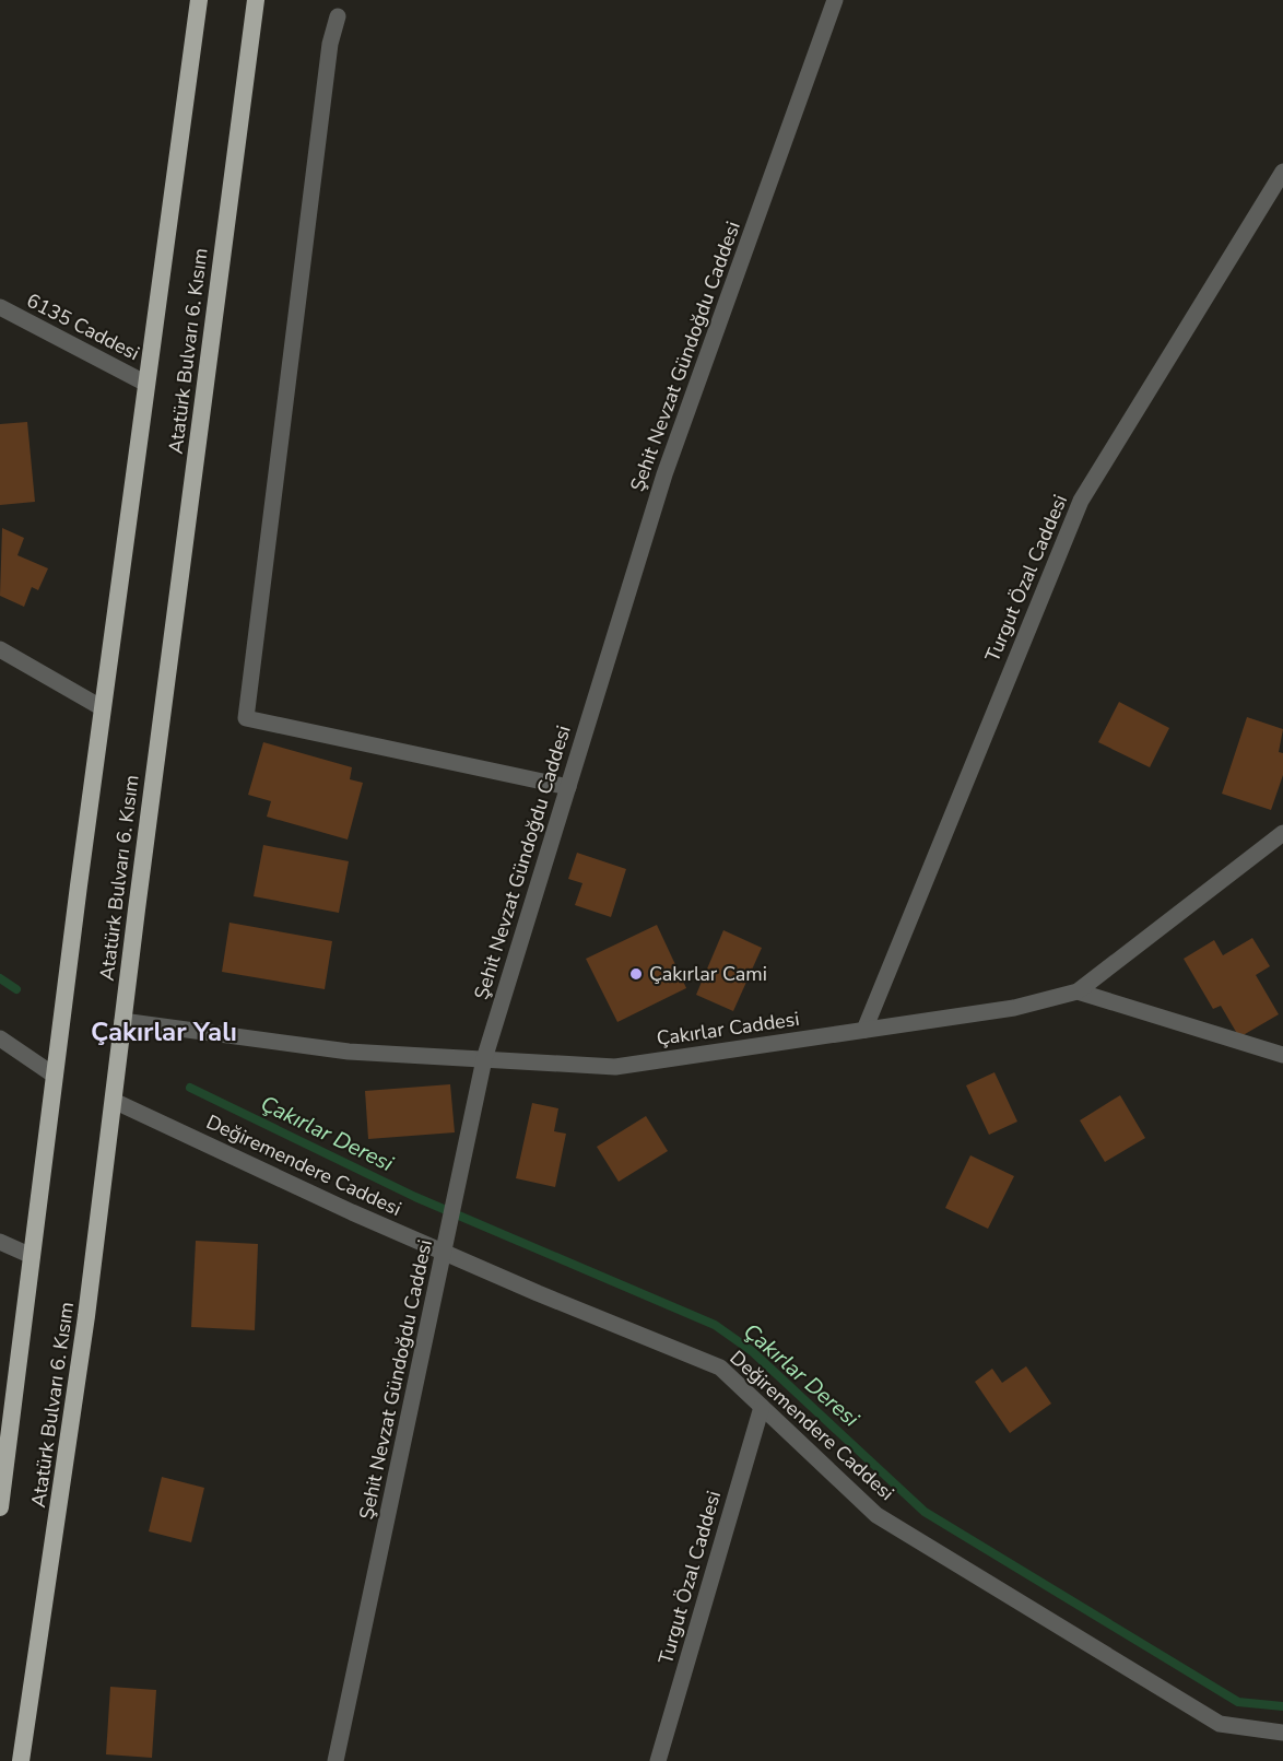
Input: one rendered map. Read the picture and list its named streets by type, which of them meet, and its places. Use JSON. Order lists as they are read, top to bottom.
{
  "streets": {
    "highway": ["Atatürk Bulvarı 6. Kısım"],
    "street": [
      "6135 Caddesi",
      "Şehit Nevzat Gündoğdu Caddesi",
      "Turgut Özal Caddesi",
      "Çakırlar Caddesi",
      "Değiremendere Caddesi"
    ]
  },
  "crossings": [
    ["6135 Caddesi", "Atatürk Bulvarı 6. Kısım"],
    ["Atatürk Bulvarı 6. Kısım", "Çakırlar Caddesi"],
    ["Atatürk Bulvarı 6. Kısım", "Değiremendere Caddesi"],
    ["Şehit Nevzat Gündoğdu Caddesi", "Çakırlar Caddesi"],
    ["Şehit Nevzat Gündoğdu Caddesi", "Değiremendere Caddesi"],
    ["Turgut Özal Caddesi", "Çakırlar Caddesi"],
    ["Turgut Özal Caddesi", "Değiremendere Caddesi"]
  ],
  "districts": ["Çakırlar Yalı"],
  "water": ["Çakırlar Deresi"],
  "places": ["Çakırlar Cami"]
}
